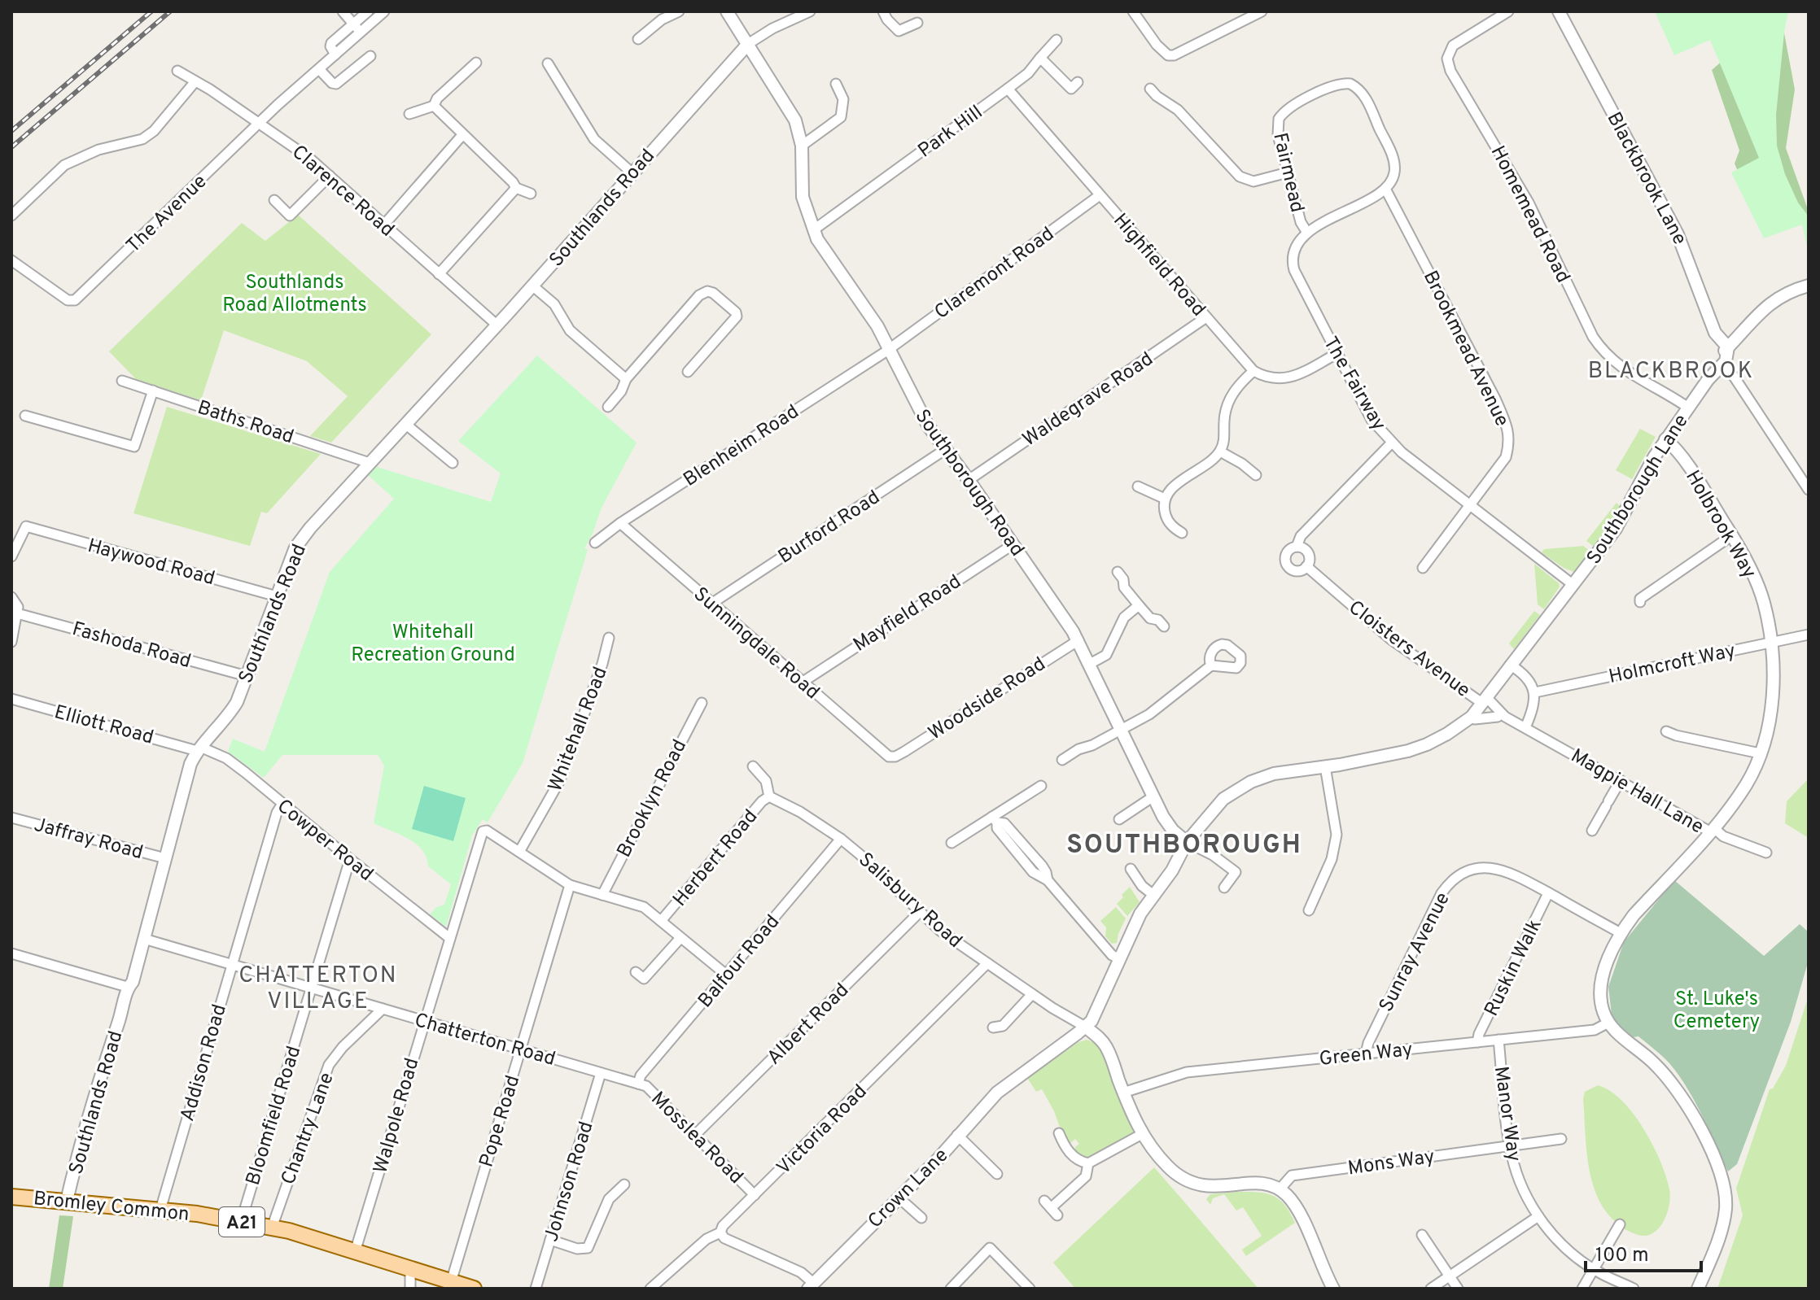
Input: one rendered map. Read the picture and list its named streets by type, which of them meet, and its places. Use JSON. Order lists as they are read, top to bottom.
{
  "streets": {
    "main road": ["Bromley Common", "A21"],
    "street": [
      "Park Hill",
      "Fairmead",
      "Blackbrook Lane",
      "Clarence Road",
      "Southlands Road",
      "The Avenue",
      "Homemead Road",
      "Highfield Road",
      "Claremont Road",
      "Brookmead Avenue",
      "The Fairway",
      "Waldegrave Road",
      "Baths Road",
      "Blenheim Road",
      "Southborough Road",
      "Southborough Lane",
      "Holbrook Way",
      "Burford Road",
      "Haywood Road",
      "Mayfield Road",
      "Sunningdale Road",
      "Fashoda Road",
      "Cloisters Avenue",
      "Holmcroft Way",
      "Woodside Road",
      "Elliott Road",
      "Whitehall Road",
      "Magpie Hall Lane",
      "Brooklyn Road",
      "Jaffray Road",
      "Cowper Road",
      "Herbert Road",
      "Salisbury Road",
      "Sunray Avenue",
      "Balfour Road",
      "Ruskin Walk",
      "Albert Road",
      "Chatterton Road",
      "Green Way",
      "Addison Road",
      "Manor Way",
      "Bloomfield Road",
      "Walpole Road",
      "Pope Road",
      "Chantry Lane",
      "Victoria Road",
      "Mosslea Road",
      "Mons Way",
      "Johnson Road",
      "Crown Lane"
    ]
  },
  "crossings": [
    ["Park Hill", "Highfield Road"],
    ["Park Hill", "Southborough Road"],
    ["Fairmead", "Brookmead Avenue"],
    ["Fairmead", "The Fairway"],
    ["Blackbrook Lane", "Southborough Lane"],
    ["Clarence Road", "Southlands Road"],
    ["Clarence Road", "The Avenue"],
    ["Southlands Road", "Baths Road"],
    ["Southlands Road", "Southborough Road"],
    ["Southlands Road", "Haywood Road"],
    ["Southlands Road", "Fashoda Road"],
    ["Southlands Road", "Elliott Road"],
    ["Southlands Road", "Jaffray Road"],
    ["Southlands Road", "Cowper Road"],
    ["Southlands Road", "Chatterton Road"],
    ["Southlands Road", "Bromley Common"],
    ["Homemead Road", "Southborough Lane"],
    ["Highfield Road", "Claremont Road"],
    ["Highfield Road", "Waldegrave Road"],
    ["Claremont Road", "Blenheim Road"],
    ["Claremont Road", "Southborough Road"],
    ["Brookmead Avenue", "The Fairway"],
    ["The Fairway", "Southborough Lane"],
    ["The Fairway", "Cloisters Avenue"],
    ["Waldegrave Road", "Southborough Road"],
    ["Blenheim Road", "Southborough Road"],
    ["Blenheim Road", "Sunningdale Road"],
    ["Southborough Road", "Southborough Lane"],
    ["Southborough Road", "Burford Road"],
    ["Southborough Road", "Mayfield Road"],
    ["Southborough Road", "Woodside Road"],
    ["Southborough Lane", "Holbrook Way"],
    ["Southborough Lane", "Cloisters Avenue"],
    ["Southborough Lane", "Magpie Hall Lane"],
    ["Southborough Lane", "Salisbury Road"],
    ["Southborough Lane", "Crown Lane"],
    ["Holbrook Way", "Holmcroft Way"],
    ["Holbrook Way", "Magpie Hall Lane"],
    ["Burford Road", "Sunningdale Road"],
    ["Mayfield Road", "Sunningdale Road"],
    ["Sunningdale Road", "Woodside Road"],
    ["Cloisters Avenue", "Magpie Hall Lane"],
    ["Elliott Road", "Cowper Road"],
    ["Whitehall Road", "Walpole Road"],
    ["Magpie Hall Lane", "Sunray Avenue"],
    ["Magpie Hall Lane", "Green Way"],
    ["Cowper Road", "Addison Road"],
    ["Cowper Road", "Bloomfield Road"],
    ["Cowper Road", "Walpole Road"],
    ["Herbert Road", "Salisbury Road"],
    ["Salisbury Road", "Balfour Road"],
    ["Salisbury Road", "Albert Road"],
    ["Salisbury Road", "Victoria Road"],
    ["Salisbury Road", "Crown Lane"],
    ["Sunray Avenue", "Ruskin Walk"],
    ["Sunray Avenue", "Green Way"],
    ["Balfour Road", "Chatterton Road"],
    ["Balfour Road", "Mosslea Road"],
    ["Ruskin Walk", "Green Way"],
    ["Albert Road", "Mosslea Road"],
    ["Chatterton Road", "Addison Road"],
    ["Chatterton Road", "Bloomfield Road"],
    ["Chatterton Road", "Walpole Road"],
    ["Chatterton Road", "Pope Road"],
    ["Chatterton Road", "Chantry Lane"],
    ["Chatterton Road", "Mosslea Road"],
    ["Chatterton Road", "Johnson Road"],
    ["Green Way", "Manor Way"],
    ["Addison Road", "Bromley Common"],
    ["Manor Way", "Mons Way"],
    ["Bloomfield Road", "Bromley Common"],
    ["Walpole Road", "Bromley Common"],
    ["Pope Road", "Bromley Common"],
    ["Chantry Lane", "Bromley Common"],
    ["Victoria Road", "Mosslea Road"],
    ["Victoria Road", "Crown Lane"]
  ],
  "districts": ["BLACKBROOK", "SOUTHBOROUGH", "CHATTERTON VILLAGE"],
  "parks": ["Southlands Road Allotments", "Whitehall Recreation Ground", "St. Luke's Cemetery"],
  "scale_bar": "100 m"
}
